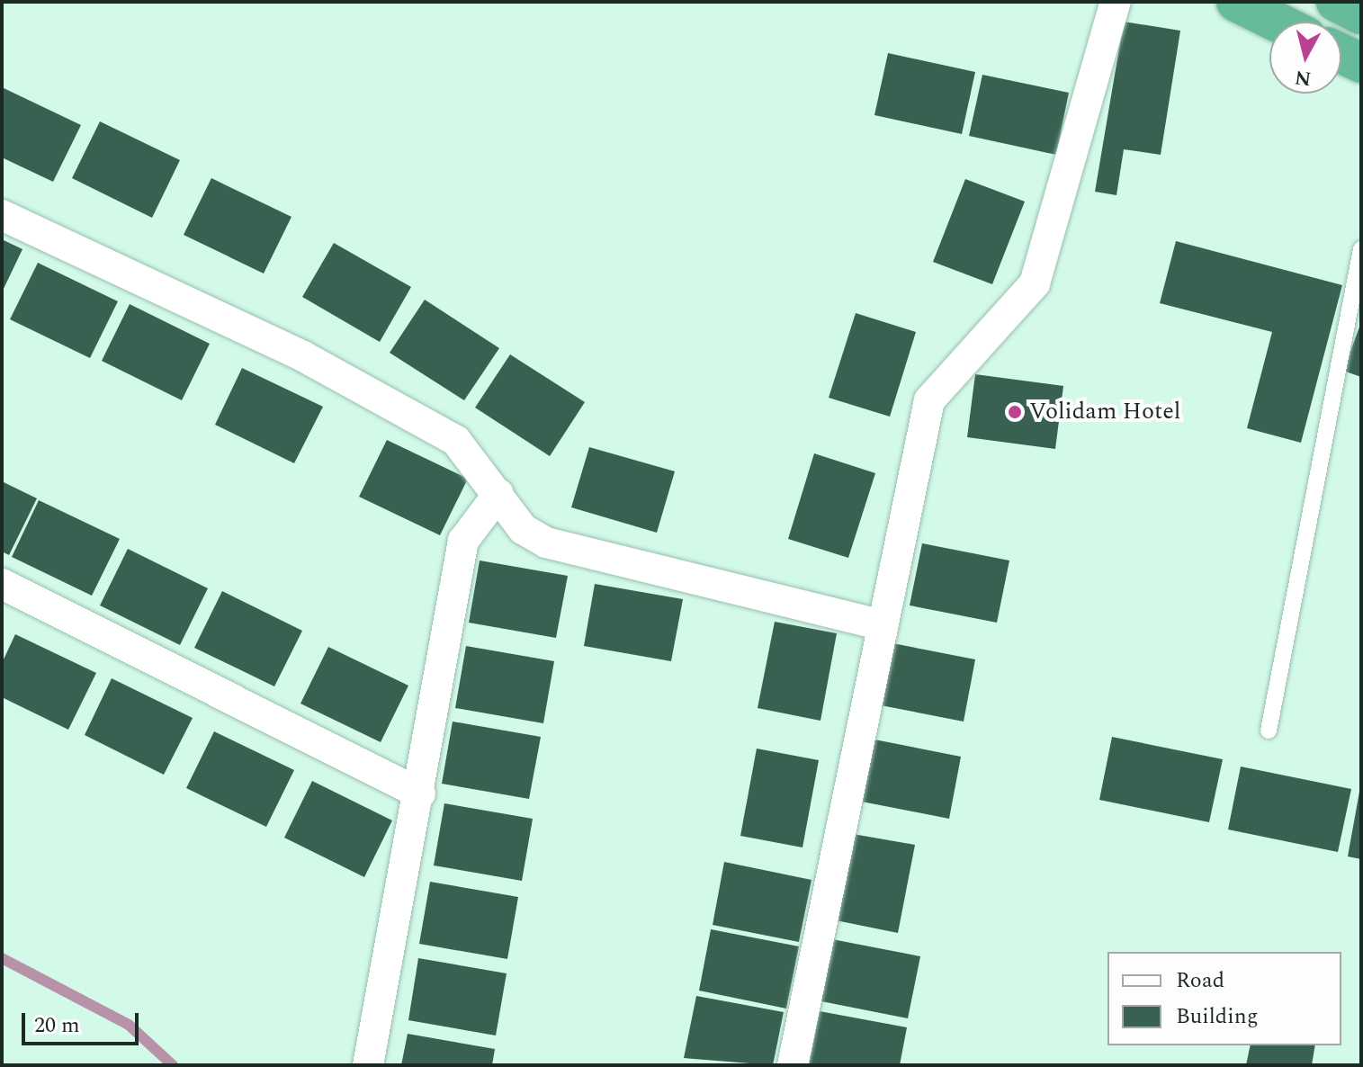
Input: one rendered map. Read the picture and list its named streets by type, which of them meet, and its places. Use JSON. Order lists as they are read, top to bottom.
{
  "places": ["Volidam Hotel"],
  "legend": ["Road", "Building"],
  "scale_bar": "20 m",
  "north": "bottom"
}
